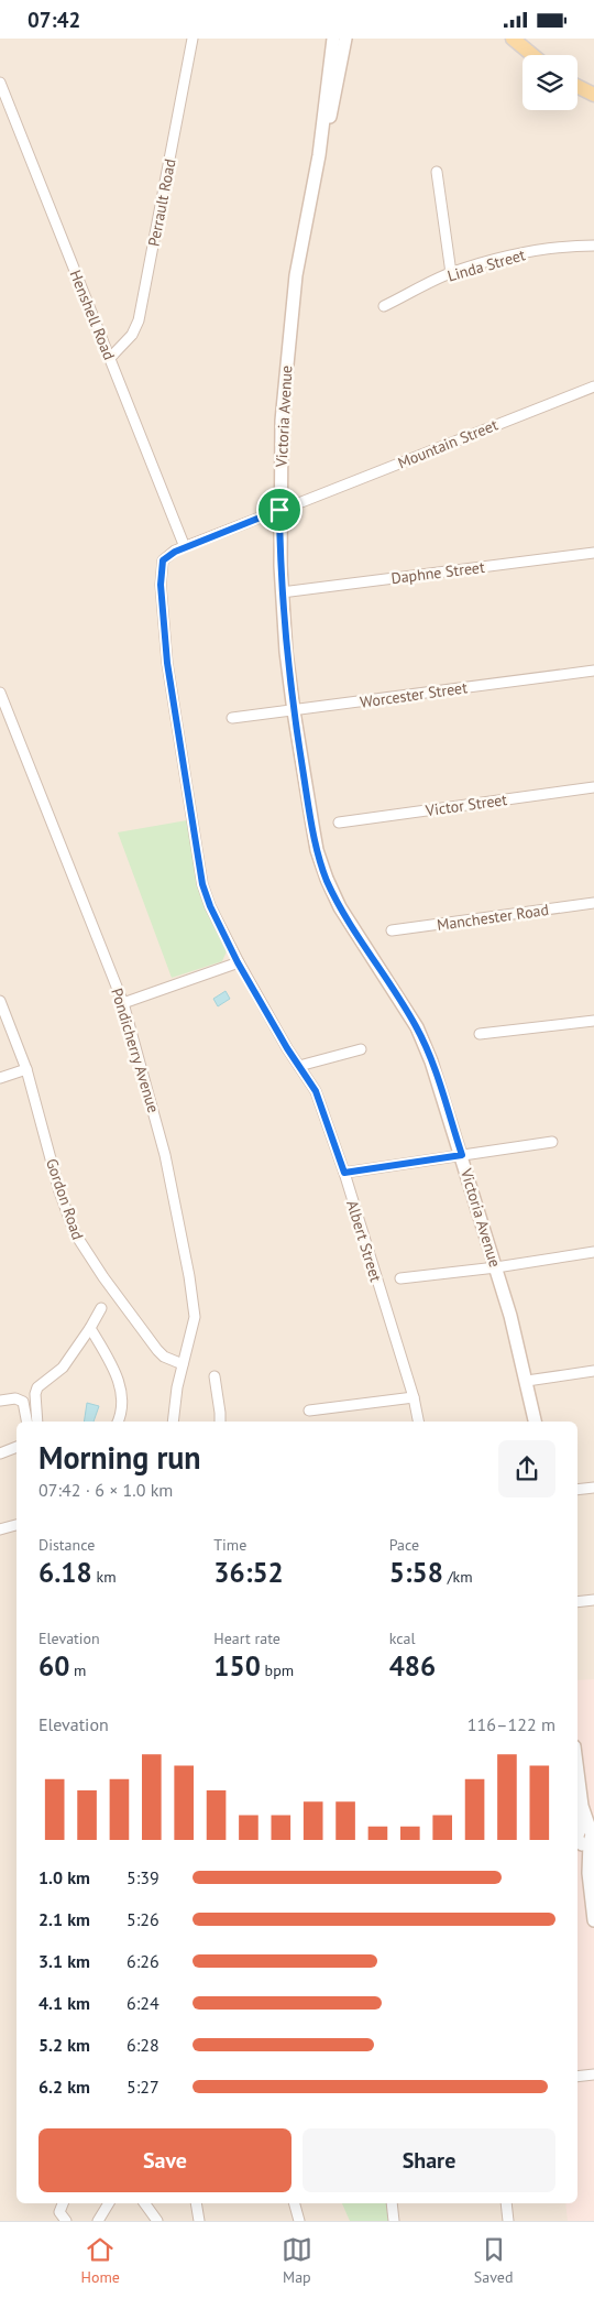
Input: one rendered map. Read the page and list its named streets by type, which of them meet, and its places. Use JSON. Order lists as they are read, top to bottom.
{
  "streets": {
    "street": [
      "Perrault Road",
      "Linda Street",
      "Henshell Road",
      "Victoria Avenue",
      "Mountain Street",
      "Daphne Street",
      "Worcester Street",
      "Victor Street",
      "Manchester Road",
      "Pondicherry Avenue",
      "Gordon Road",
      "Albert Street"
    ]
  },
  "crossings": [
    ["Perrault Road", "Henshell Road"],
    ["Henshell Road", "Albert Street"],
    ["Victoria Avenue", "Daphne Street"],
    ["Victoria Avenue", "Worcester Street"],
    ["Pondicherry Avenue", "Gordon Road"]
  ],
  "page": {
    "status": "07:42",
    "heading": ["Morning run", "07:42 · 6 × 1.0 km"],
    "stats": [
      ["Distance", "6.18 km"],
      ["Time", "36:52"],
      ["Pace", "5:58 /km"],
      ["Elevation", "60 m"],
      ["Heart rate", "150 bpm"],
      ["kcal", "486"]
    ],
    "chart": ["Elevation", "116–122 m"],
    "list": [
      {
        "name": "1.0 km",
        "note": "5:39"
      },
      {
        "name": "2.1 km",
        "note": "5:26"
      },
      {
        "name": "3.1 km",
        "note": "6:26"
      },
      {
        "name": "4.1 km",
        "note": "6:24"
      },
      {
        "name": "5.2 km",
        "note": "6:28"
      },
      {
        "name": "6.2 km",
        "note": "5:27"
      }
    ],
    "buttons": ["Save", "Share"],
    "tabs": ["Home", "Map", "Saved"]
  }
}
